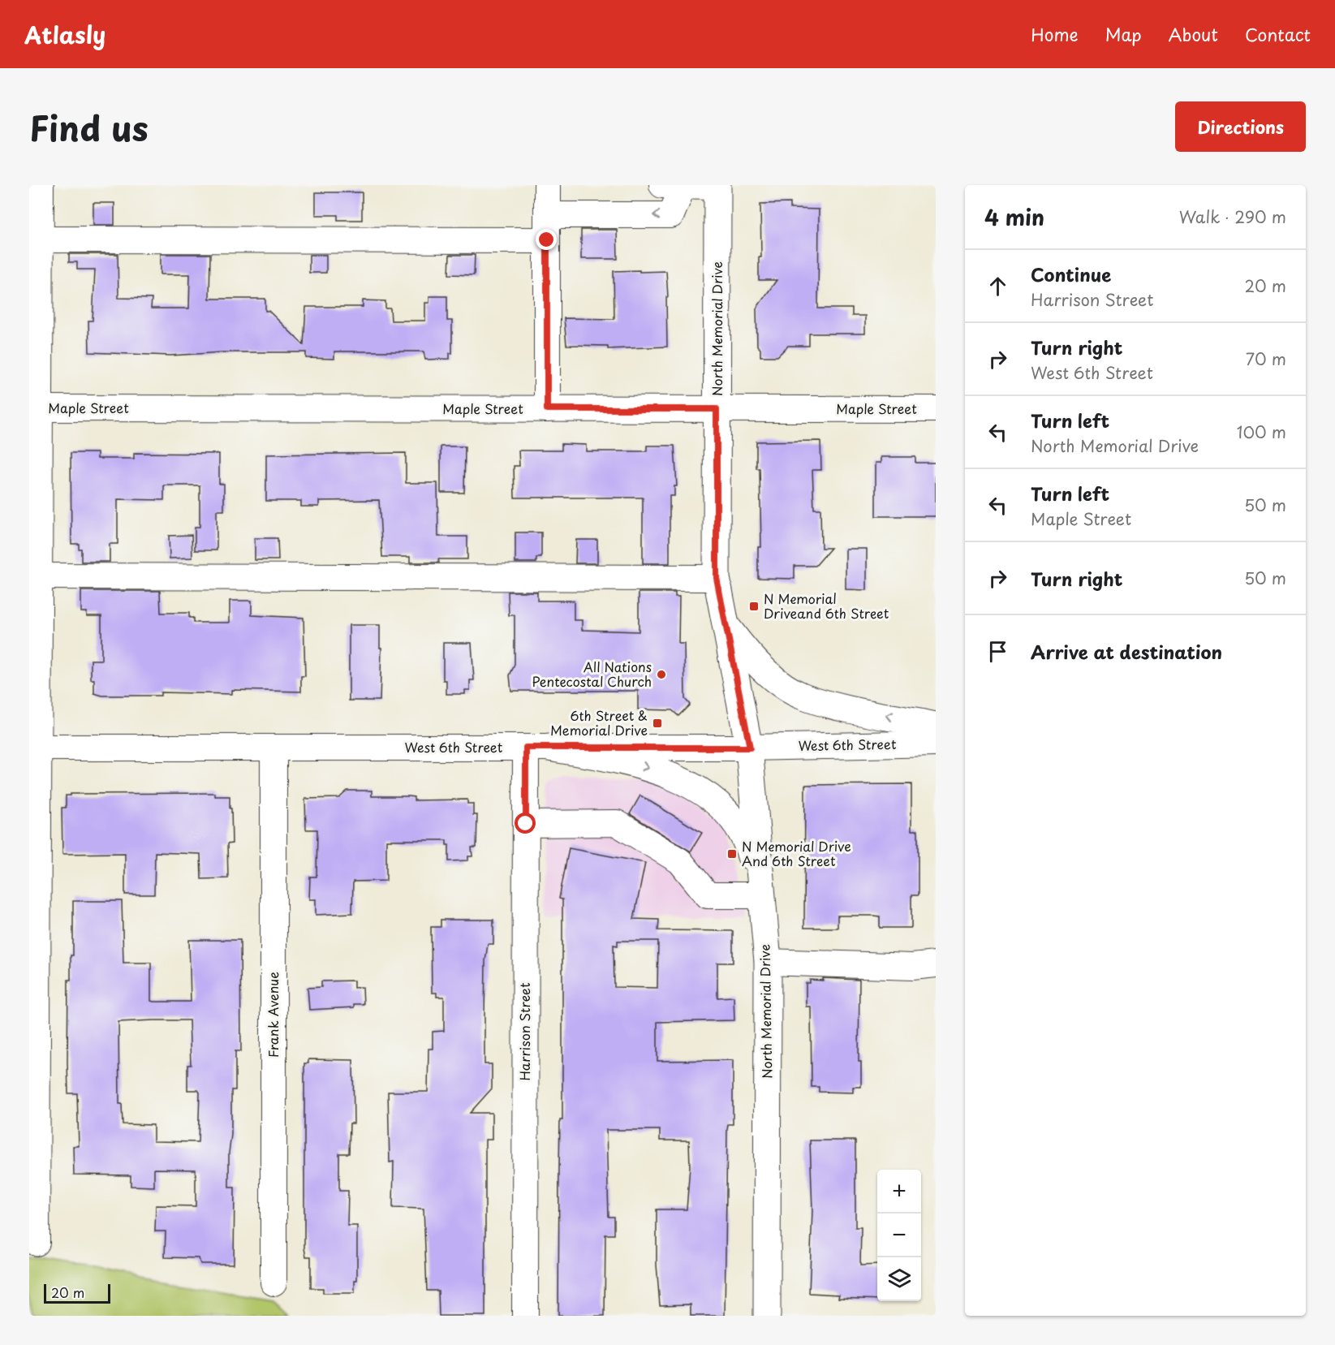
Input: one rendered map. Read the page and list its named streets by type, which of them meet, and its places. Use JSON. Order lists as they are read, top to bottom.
{
  "streets": {
    "main road": ["North Memorial Drive"],
    "street": [
      "Maple Street",
      "West 6th Street",
      "Frank Avenue",
      "Harrison Street"
    ]
  },
  "crossings": [
    ["North Memorial Drive", "Maple Street"],
    ["North Memorial Drive", "West 6th Street"],
    ["West 6th Street", "Frank Avenue"],
    ["West 6th Street", "Harrison Street"]
  ],
  "places": {
    "transit": ["N Memorial Driveand 6th Street", "6th Street & Memorial Drive", "N Memorial Drive And 6th Street"],
    "other": ["All Nations Pentecostal Church"]
  },
  "scale_bar": "20 m",
  "page": {
    "header": "Atlasly",
    "nav": [
      "Home",
      "Map",
      "About",
      "Contact"
    ],
    "title": "Find us",
    "buttons": "Directions",
    "heading": ["4 min", "Walk · 290 m"],
    "list": [
      ["Continue", "Harrison Street", "20 m"],
      ["Turn right", "West 6th Street", "70 m"],
      ["Turn left", "North Memorial Drive", "100 m"],
      ["Turn left", "Maple Street", "50 m"],
      ["Turn right", "50 m"],
      "Arrive at destination"
    ],
    "map_buttons": ["+", "−"],
    "scale": "20 m"
  }
}
